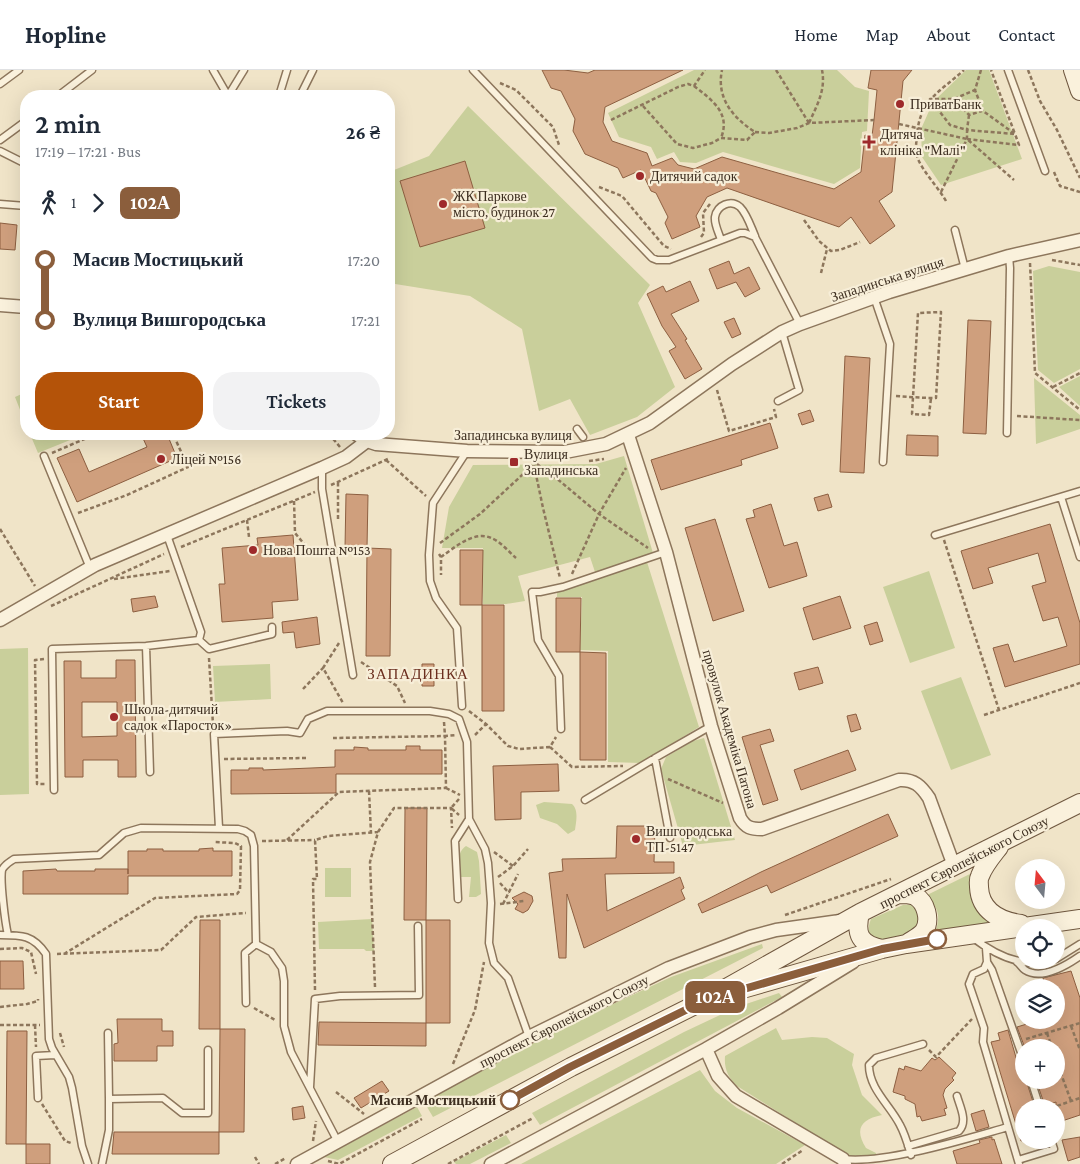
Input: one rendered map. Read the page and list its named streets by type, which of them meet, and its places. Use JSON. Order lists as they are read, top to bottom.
{
  "streets": {
    "main road": ["проспект Європейського Союзу"],
    "street": ["Западинська вулиця", "провулок Академіка Патона"]
  },
  "crossings": [
    ["Западинська вулиця", "провулок Академіка Патона"],
    ["провулок Академіка Патона", "проспект Європейського Союзу"]
  ],
  "districts": ["ЗАПАДИНКА"],
  "places": {
    "other": [
      "ПриватБанк",
      "Дитячий садок",
      "ЖК Паркове місто, будинок 27",
      "Ліцей №156",
      "Нова Пошта №153",
      "Школа-дитячий садок «Паросток»",
      "Вишгородська ТП-5147",
      "Масив Мостицький"
    ],
    "health": ["Дитяча клініка \"Малі\""],
    "transit": ["Вулиця Западинська"]
  },
  "lines": ["bus line 102А"],
  "north": "top",
  "page": {
    "header": "Hopline",
    "nav": [
      "Home",
      "Map",
      "About",
      "Contact"
    ],
    "on_map": "102А",
    "heading": ["2 min", "17:19 – 17:21 · Bus", "26 ₴"],
    "legs": ["1", "102А"],
    "list": [
      {
        "name": "Масив Мостицький",
        "value": "17:20"
      },
      {
        "name": "Вулиця Вишгородська",
        "value": "17:21"
      }
    ],
    "buttons": ["Start", "Tickets"],
    "map_buttons": ["+", "−"]
  }
}
